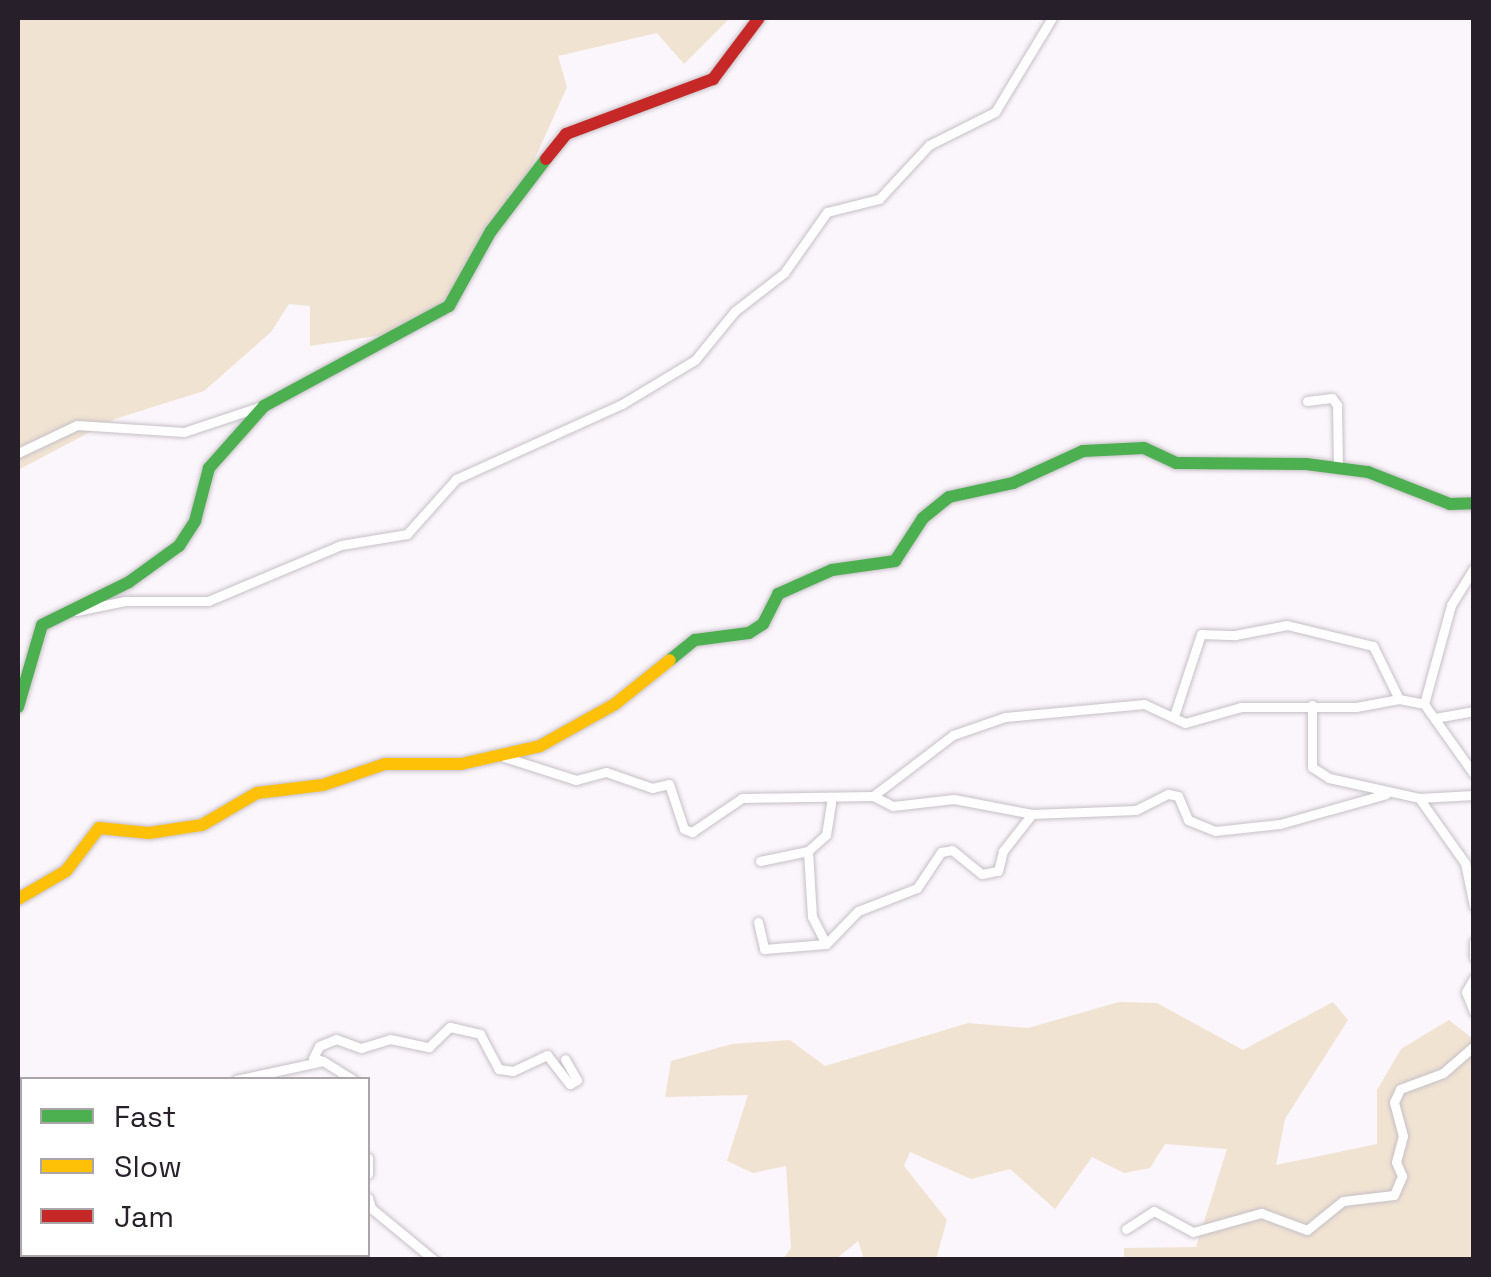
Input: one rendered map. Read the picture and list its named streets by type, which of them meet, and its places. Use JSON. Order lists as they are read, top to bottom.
{
  "legend": ["Fast", "Slow", "Jam"]
}
